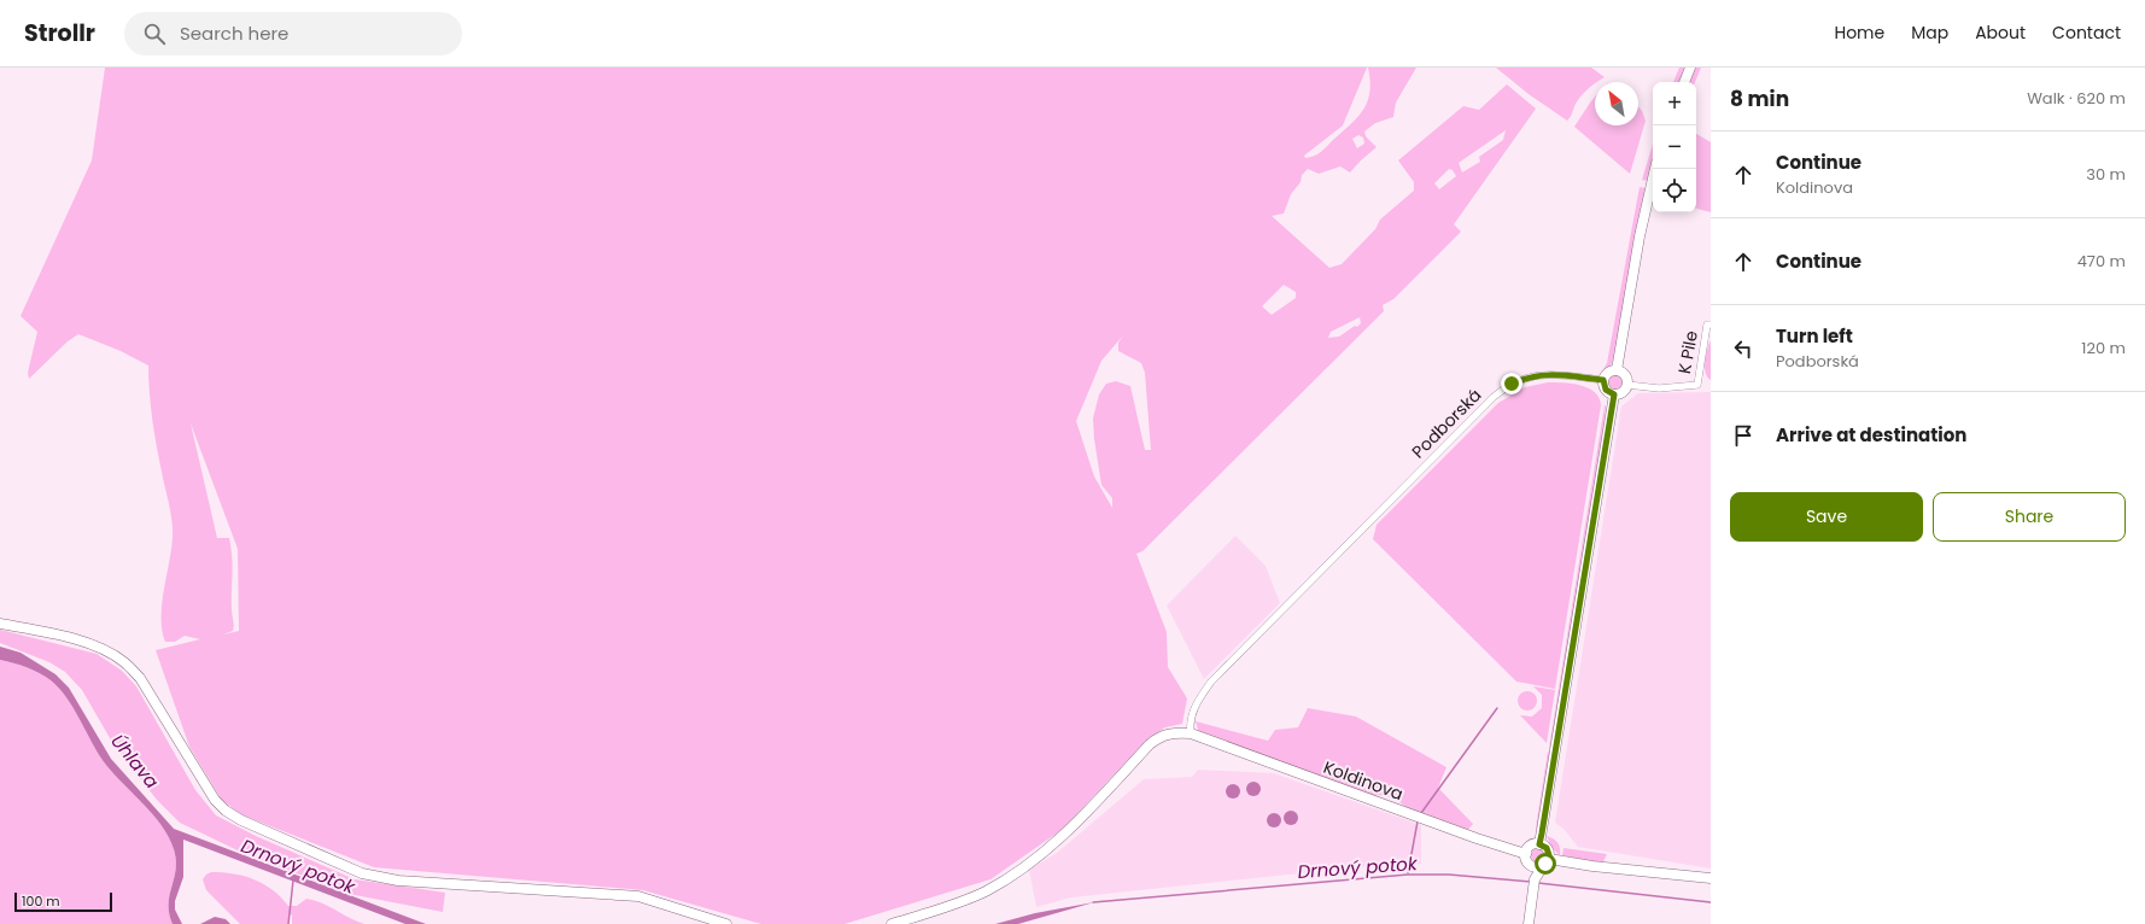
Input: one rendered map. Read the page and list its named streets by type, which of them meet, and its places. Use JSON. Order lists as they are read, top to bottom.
{
  "streets": {
    "main road": ["Koldinova"],
    "street": ["K Pile", "Podborská"]
  },
  "crossings": [
    ["K Pile", "Podborská"],
    ["Podborská", "Koldinova"]
  ],
  "water": ["Úhlava", "Drnový potok"],
  "scale_bar": "100 m",
  "north": "top left",
  "page": {
    "header": "Strollr",
    "search": "Search here",
    "nav": [
      "Home",
      "Map",
      "About",
      "Contact"
    ],
    "heading": ["8 min", "Walk · 620 m"],
    "map_buttons": ["+", "−"],
    "list": [
      ["Continue", "Koldinova", "30 m"],
      ["Continue", "470 m"],
      ["Turn left", "Podborská", "120 m"],
      "Arrive at destination"
    ],
    "buttons": ["Save", "Share"],
    "scale": "100 m"
  }
}
